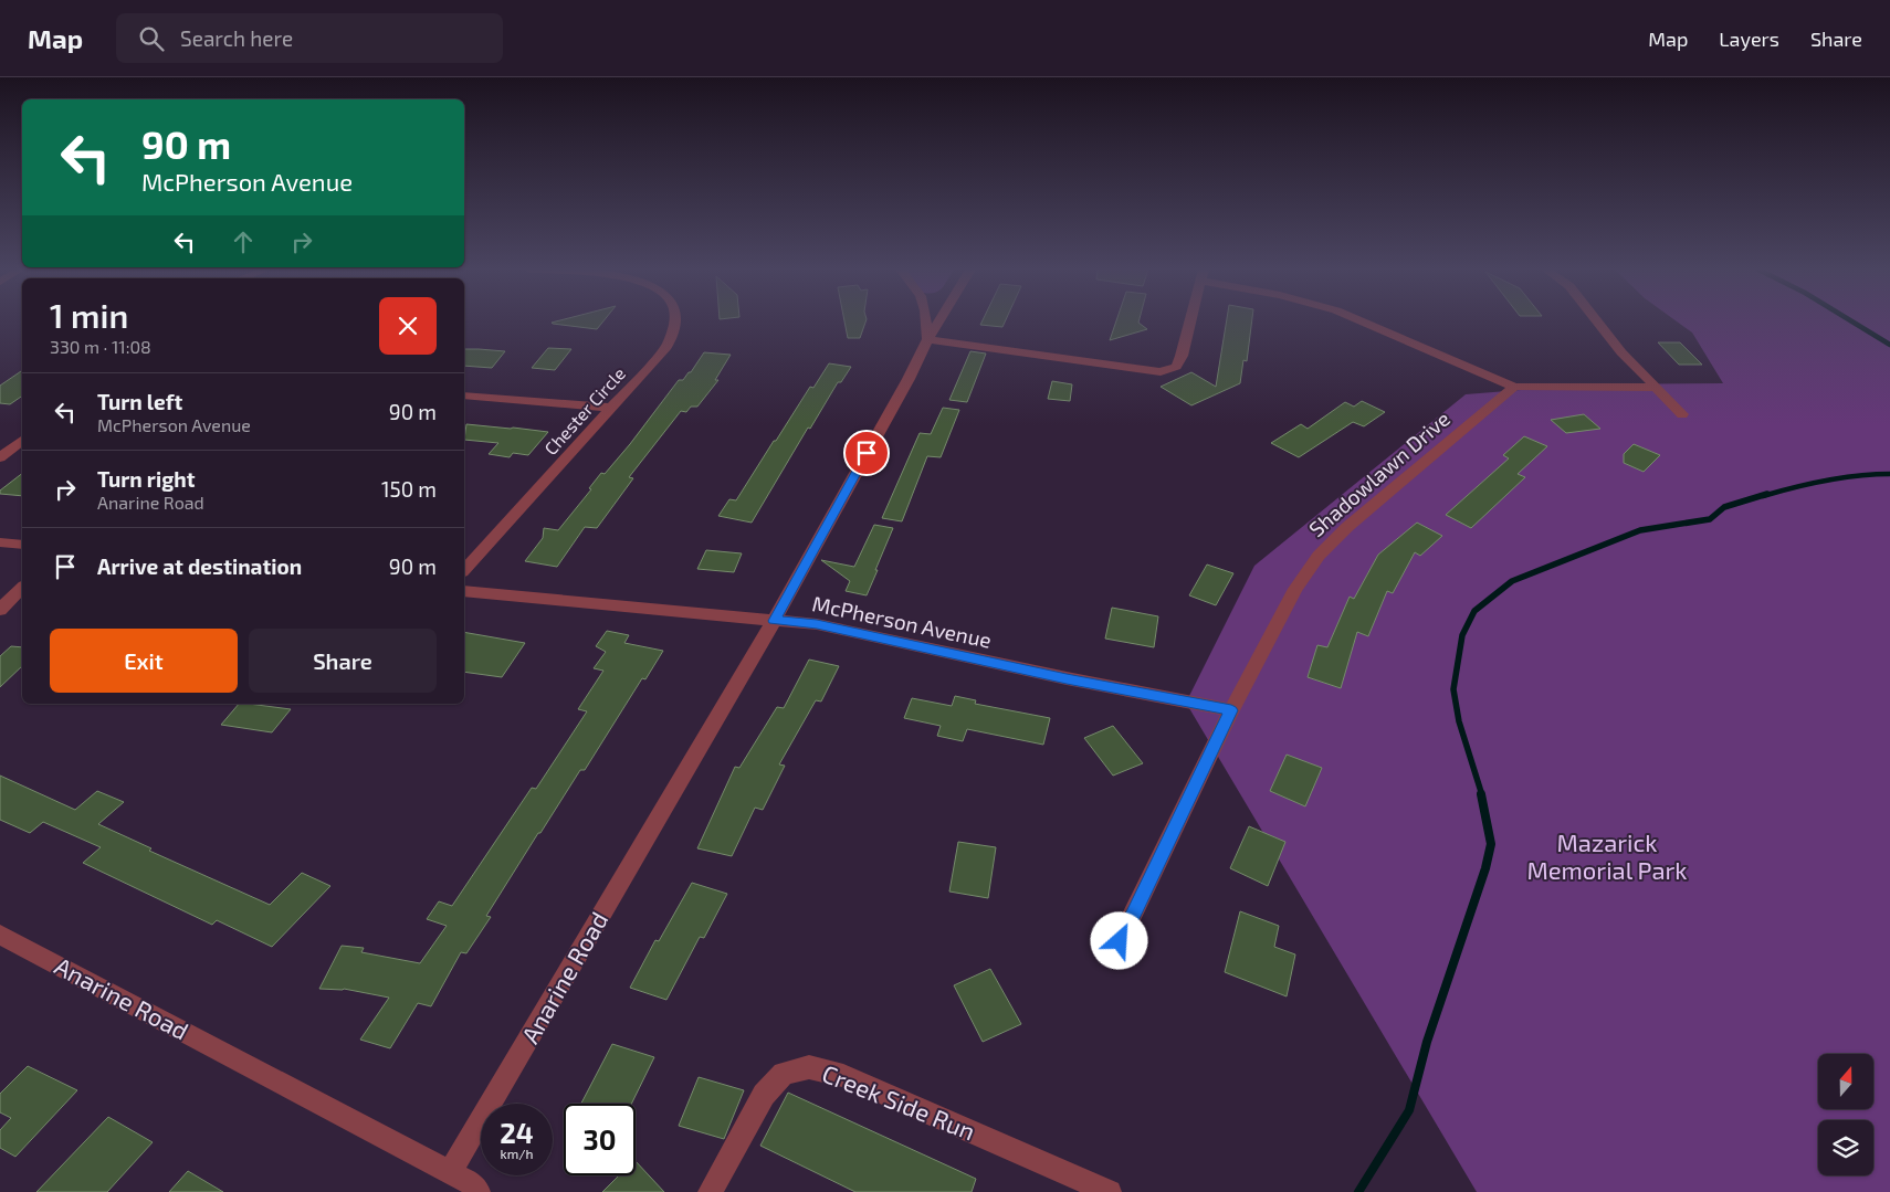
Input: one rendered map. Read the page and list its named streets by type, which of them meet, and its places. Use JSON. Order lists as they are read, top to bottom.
{
  "streets": {
    "street": [
      "Chester Circle",
      "Shadowlawn Drive",
      "McPherson Avenue",
      "Anarine Road",
      "Creek Side Run"
    ]
  },
  "crossings": [
    ["Shadowlawn Drive", "McPherson Avenue"],
    ["McPherson Avenue", "Anarine Road"]
  ],
  "parks": ["Mazarick Memorial Park"],
  "north": "top",
  "page": {
    "header": "Map",
    "search": "Search here",
    "nav": ["Map", "Layers", "Share"],
    "turn": ["90 m", "McPherson Avenue"],
    "heading": ["1 min", "330 m · 11:08"],
    "list": [
      {
        "name": "Turn left",
        "note": "McPherson Avenue",
        "value": "90 m"
      },
      {
        "name": "Turn right",
        "note": "Anarine Road",
        "value": "150 m"
      },
      {
        "name": "Arrive at destination",
        "value": "90 m"
      }
    ],
    "buttons": ["Exit", "Share"],
    "speed": "24 km/h",
    "limit": "30"
  }
}
